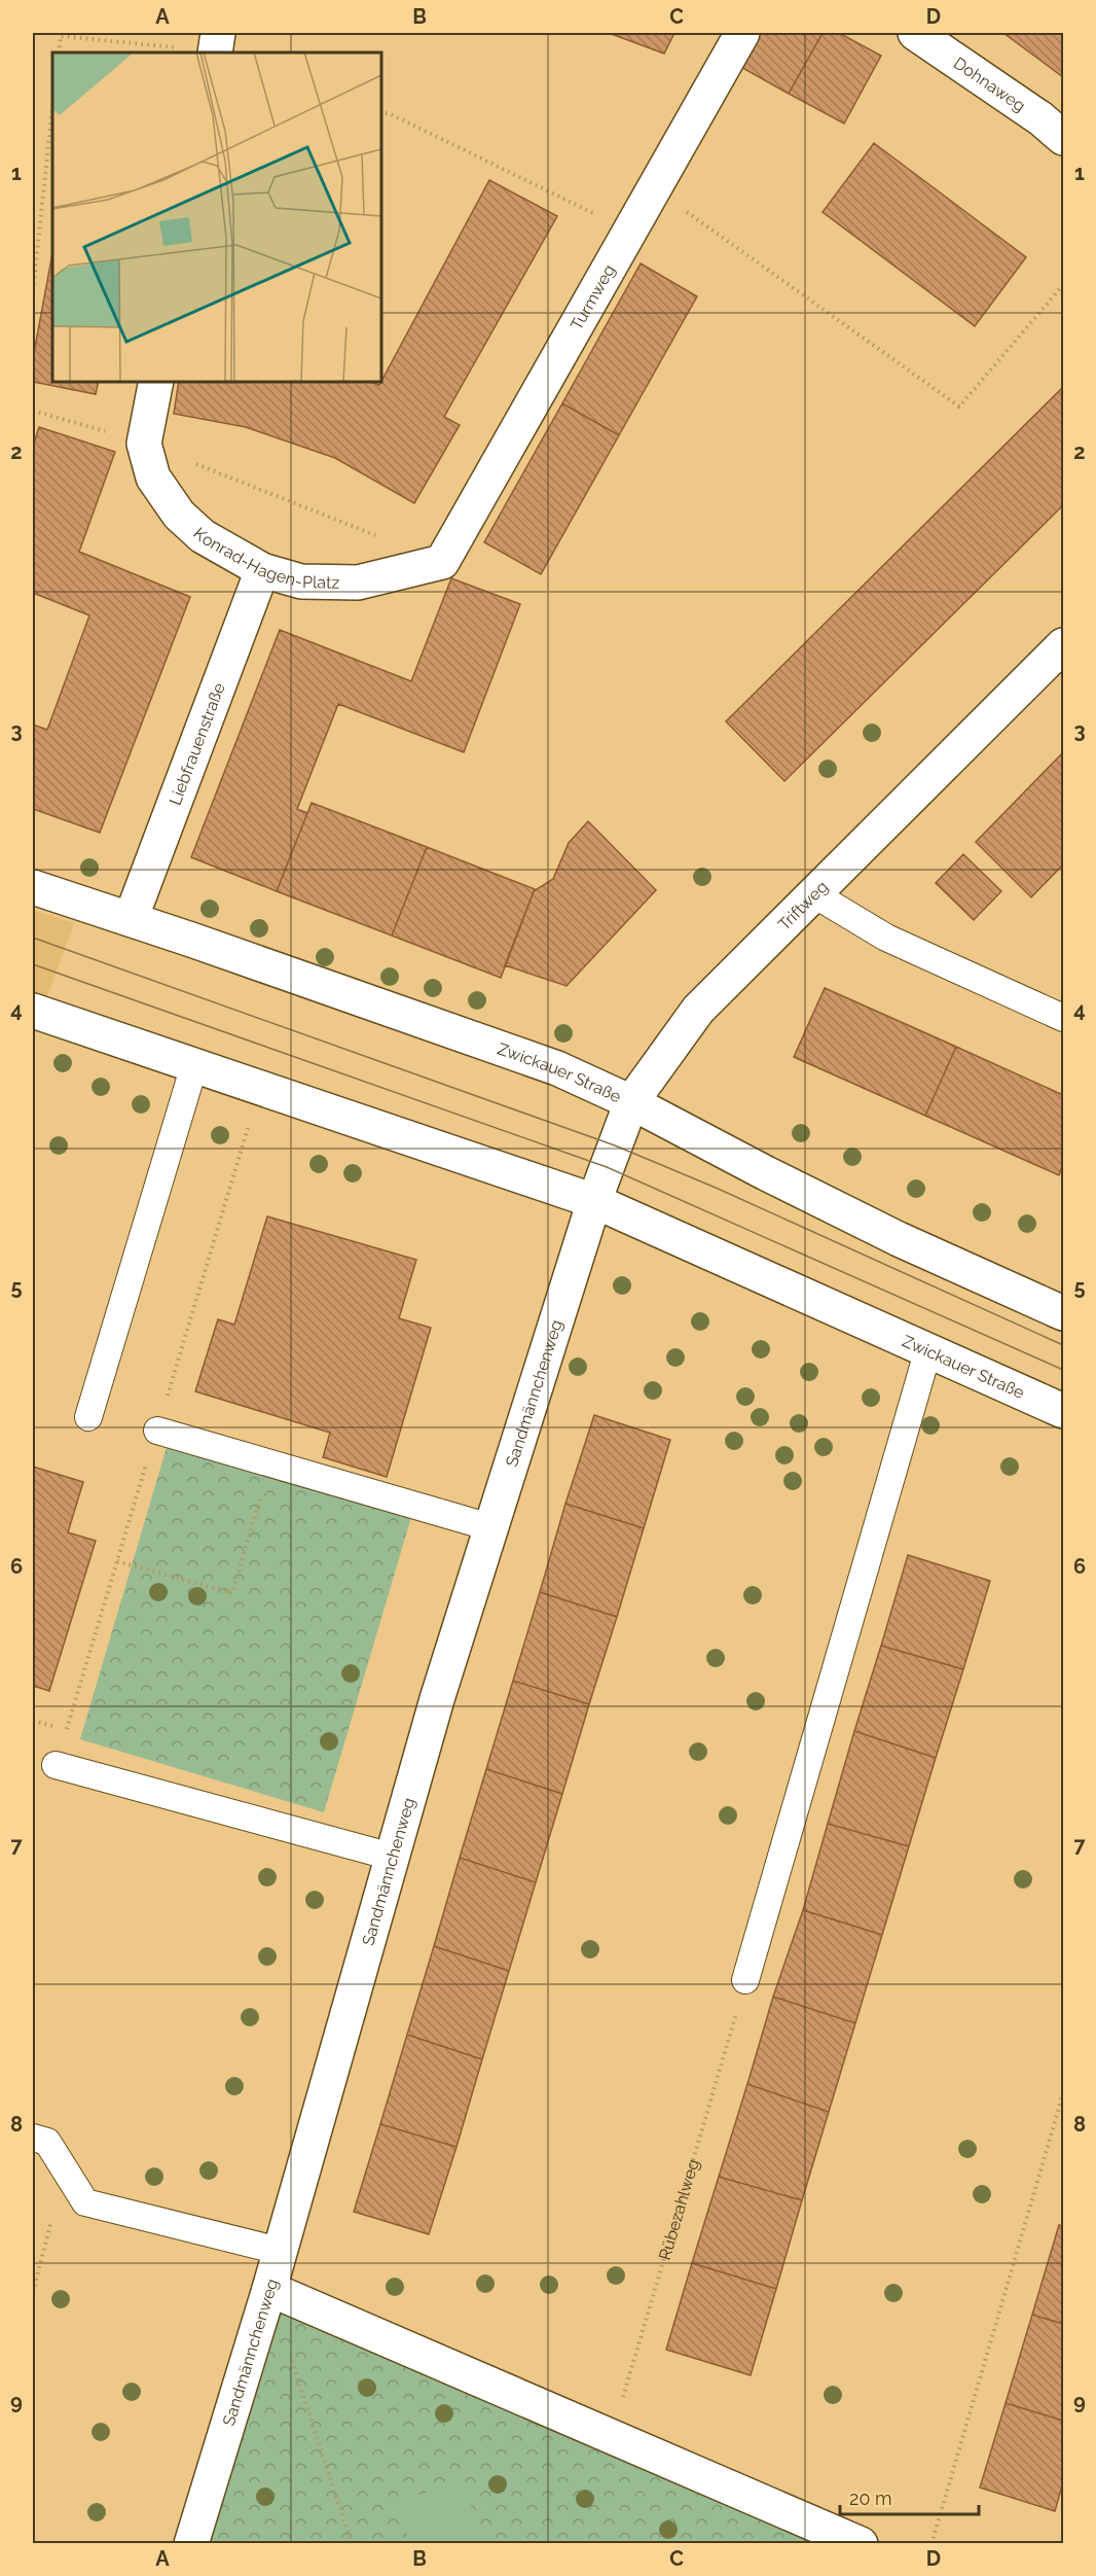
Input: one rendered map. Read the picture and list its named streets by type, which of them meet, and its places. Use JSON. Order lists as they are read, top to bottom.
{
  "streets": {
    "street": [
      "Dohnaweg",
      "Turmweg",
      "Konrad-Hagen-Platz",
      "Liebfrauenstraße",
      "Triftweg",
      "Zwickauer Straße",
      "Sandmännchenweg"
    ],
    "path": ["Rübezahlweg"]
  },
  "crossings": [
    ["Turmweg", "Konrad-Hagen-Platz"],
    ["Konrad-Hagen-Platz", "Liebfrauenstraße"],
    ["Liebfrauenstraße", "Zwickauer Straße"],
    ["Triftweg", "Zwickauer Straße"],
    ["Triftweg", "Sandmännchenweg"],
    ["Zwickauer Straße", "Sandmännchenweg"]
  ],
  "scale_bar": "20 m",
  "grid": {
    "columns": [
      "A",
      "B",
      "C",
      "D"
    ],
    "rows": [
      "1",
      "2",
      "3",
      "4",
      "5",
      "6",
      "7",
      "8",
      "9"
    ]
  }
}
